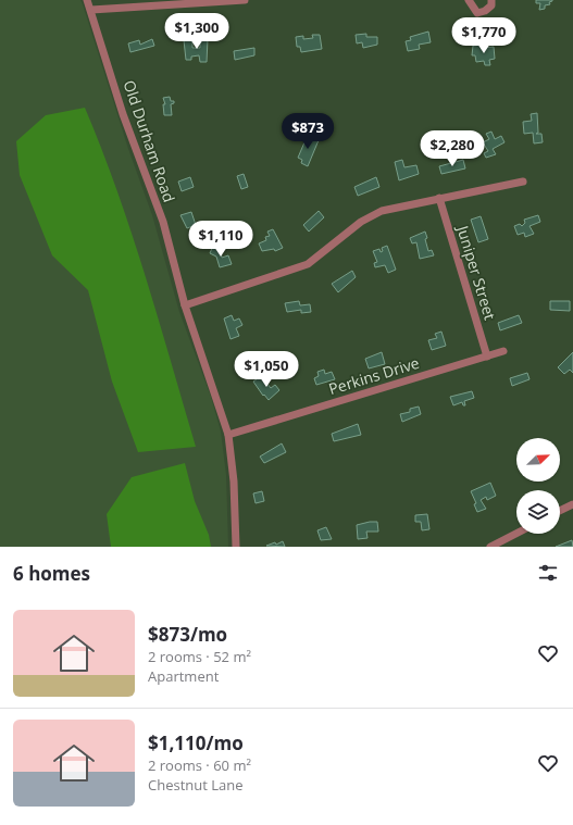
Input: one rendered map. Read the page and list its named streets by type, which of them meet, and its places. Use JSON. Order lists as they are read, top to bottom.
{
  "streets": {
    "street": ["Old Durham Road", "Juniper Street", "Perkins Drive"]
  },
  "crossings": [
    ["Old Durham Road", "Perkins Drive"],
    ["Juniper Street", "Perkins Drive"]
  ],
  "north": "top right",
  "page": {
    "price": [
      "$1,300",
      "$1,770",
      "$873",
      "$2,280",
      "$1,110",
      "$1,050"
    ],
    "heading": "6 homes",
    "list": [
      {
        "name": "$873/mo",
        "note": "2 rooms · 52 m² · Apartment"
      },
      {
        "name": "$1,110/mo",
        "note": "2 rooms · 60 m² · Chestnut Lane"
      }
    ]
  }
}
